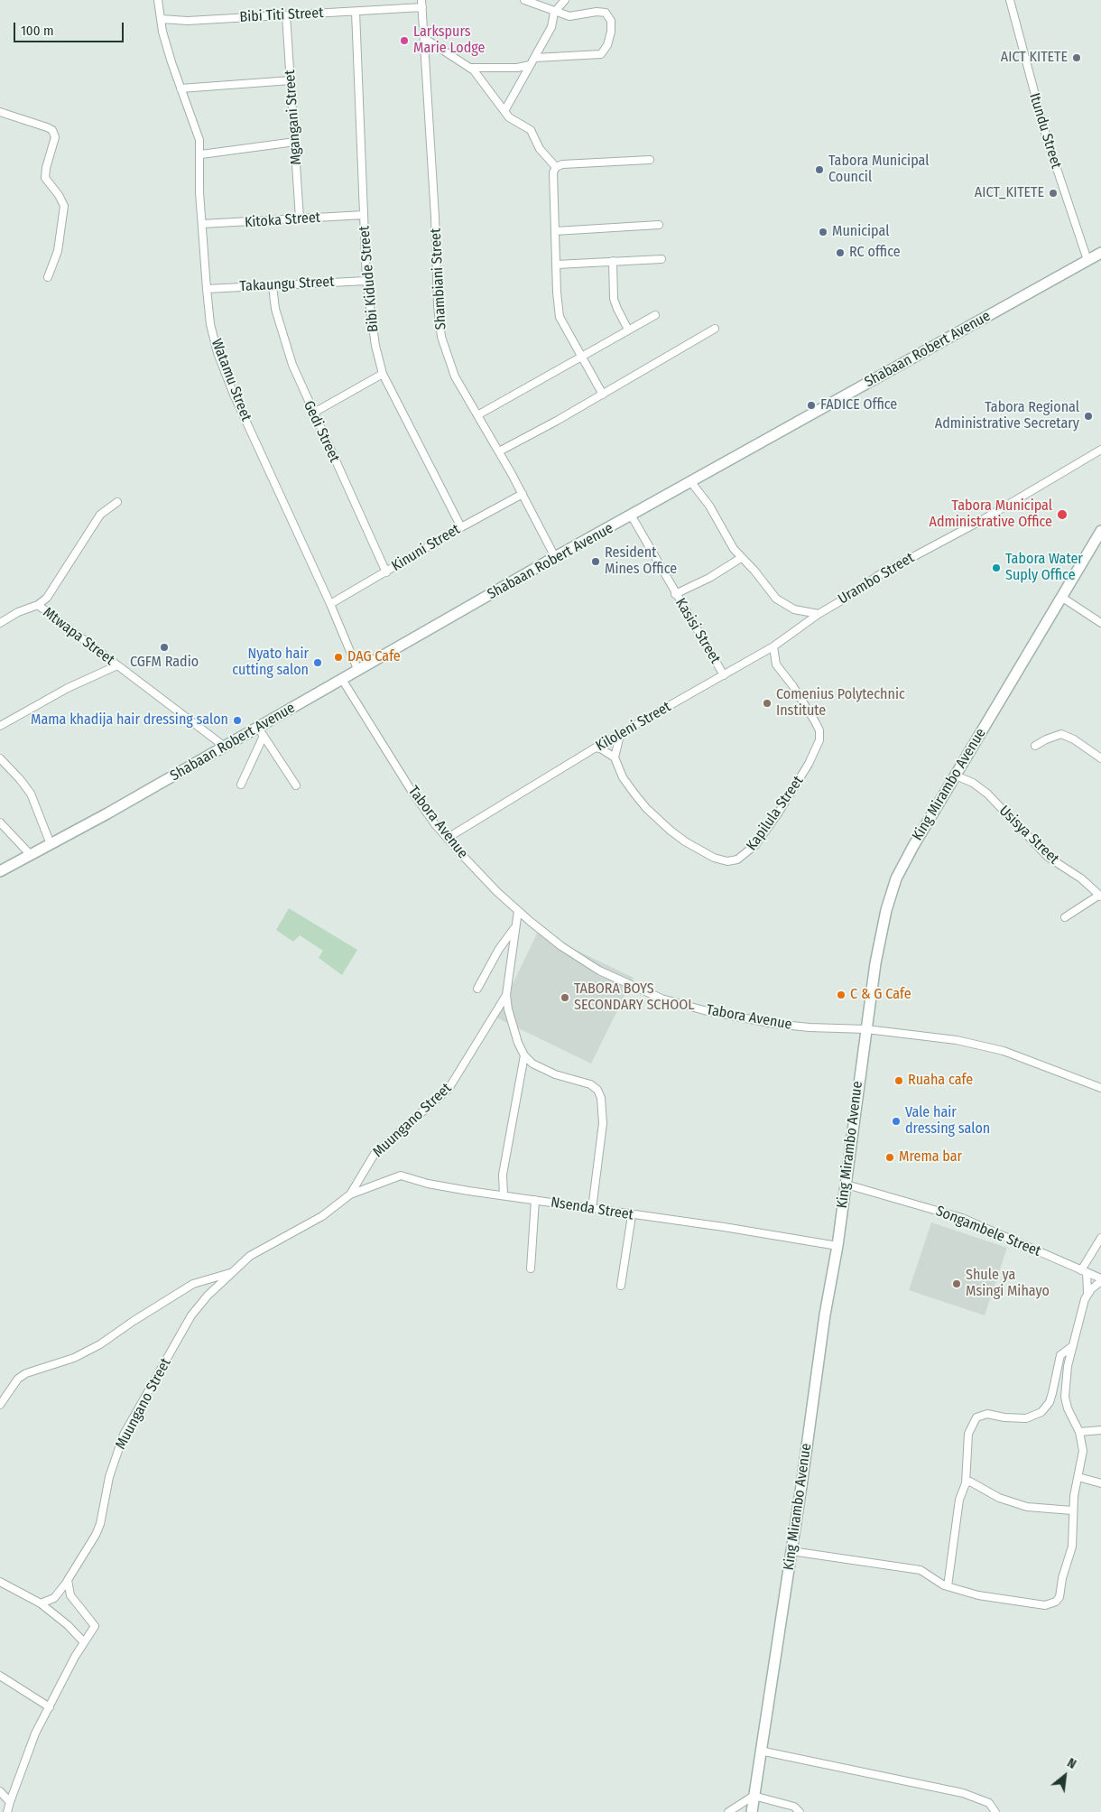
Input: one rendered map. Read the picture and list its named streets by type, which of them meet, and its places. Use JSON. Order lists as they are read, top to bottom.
{
  "streets": {
    "main road": ["Shabaan Robert Avenue", "King Mirambo Avenue"],
    "street": [
      "Bibi Titi Street",
      "Mgangani Street",
      "Itundu Street",
      "Kitoka Street",
      "Bibi Kidude Street",
      "Shambiani Street",
      "Takaungu Street",
      "Watamu Street",
      "Gedi Street",
      "Kinuni Street",
      "Urambo Street",
      "Kasisi Street",
      "Mtwapa Street",
      "Kiloleni Street",
      "Kapilula Street",
      "Tabora Avenue",
      "Usisya Street",
      "Muungano Street",
      "Nsenda Street",
      "Songambele Street"
    ]
  },
  "crossings": [
    ["Bibi Titi Street", "Mgangani Street"],
    ["Bibi Titi Street", "Bibi Kidude Street"],
    ["Bibi Titi Street", "Shambiani Street"],
    ["Bibi Titi Street", "Watamu Street"],
    ["Mgangani Street", "Kitoka Street"],
    ["Itundu Street", "Shabaan Robert Avenue"],
    ["Kitoka Street", "Bibi Kidude Street"],
    ["Kitoka Street", "Watamu Street"],
    ["Bibi Kidude Street", "Takaungu Street"],
    ["Bibi Kidude Street", "Kinuni Street"],
    ["Shambiani Street", "Shabaan Robert Avenue"],
    ["Shambiani Street", "Kinuni Street"],
    ["Takaungu Street", "Watamu Street"],
    ["Takaungu Street", "Gedi Street"],
    ["Shabaan Robert Avenue", "Watamu Street"],
    ["Shabaan Robert Avenue", "Kasisi Street"],
    ["Shabaan Robert Avenue", "Mtwapa Street"],
    ["Shabaan Robert Avenue", "Tabora Avenue"],
    ["Watamu Street", "Kinuni Street"],
    ["Gedi Street", "Kinuni Street"],
    ["Urambo Street", "Kiloleni Street"],
    ["Kasisi Street", "Kiloleni Street"],
    ["Kiloleni Street", "Kapilula Street"],
    ["Kiloleni Street", "Tabora Avenue"],
    ["King Mirambo Avenue", "Tabora Avenue"],
    ["King Mirambo Avenue", "Usisya Street"],
    ["King Mirambo Avenue", "Nsenda Street"],
    ["King Mirambo Avenue", "Songambele Street"],
    ["Tabora Avenue", "Muungano Street"],
    ["Muungano Street", "Nsenda Street"]
  ],
  "places": [
    "Larkspurs Marie Lodge",
    "AICT KITETE",
    "Tabora Municipal Council",
    "AICT_KITETE",
    "Municipal",
    "RC office",
    "FADICE Office",
    "Tabora Regional Administrative Secretary",
    "Tabora Municipal Administrative Office",
    "Resident Mines Office",
    "Tabora Water Suply Office",
    "CGFM Radio",
    "DAG Cafe",
    "Nyato hair cutting salon",
    "Comenius Polytechnic Institute",
    "Mama khadija hair dressing salon",
    "C & G Cafe",
    "TABORA BOYS SECONDARY SCHOOL",
    "Ruaha cafe",
    "Vale hair dressing salon",
    "Mrema bar",
    "Shule ya Msingi Mihayo"
  ],
  "scale_bar": "100 m",
  "north": "top right"
}
